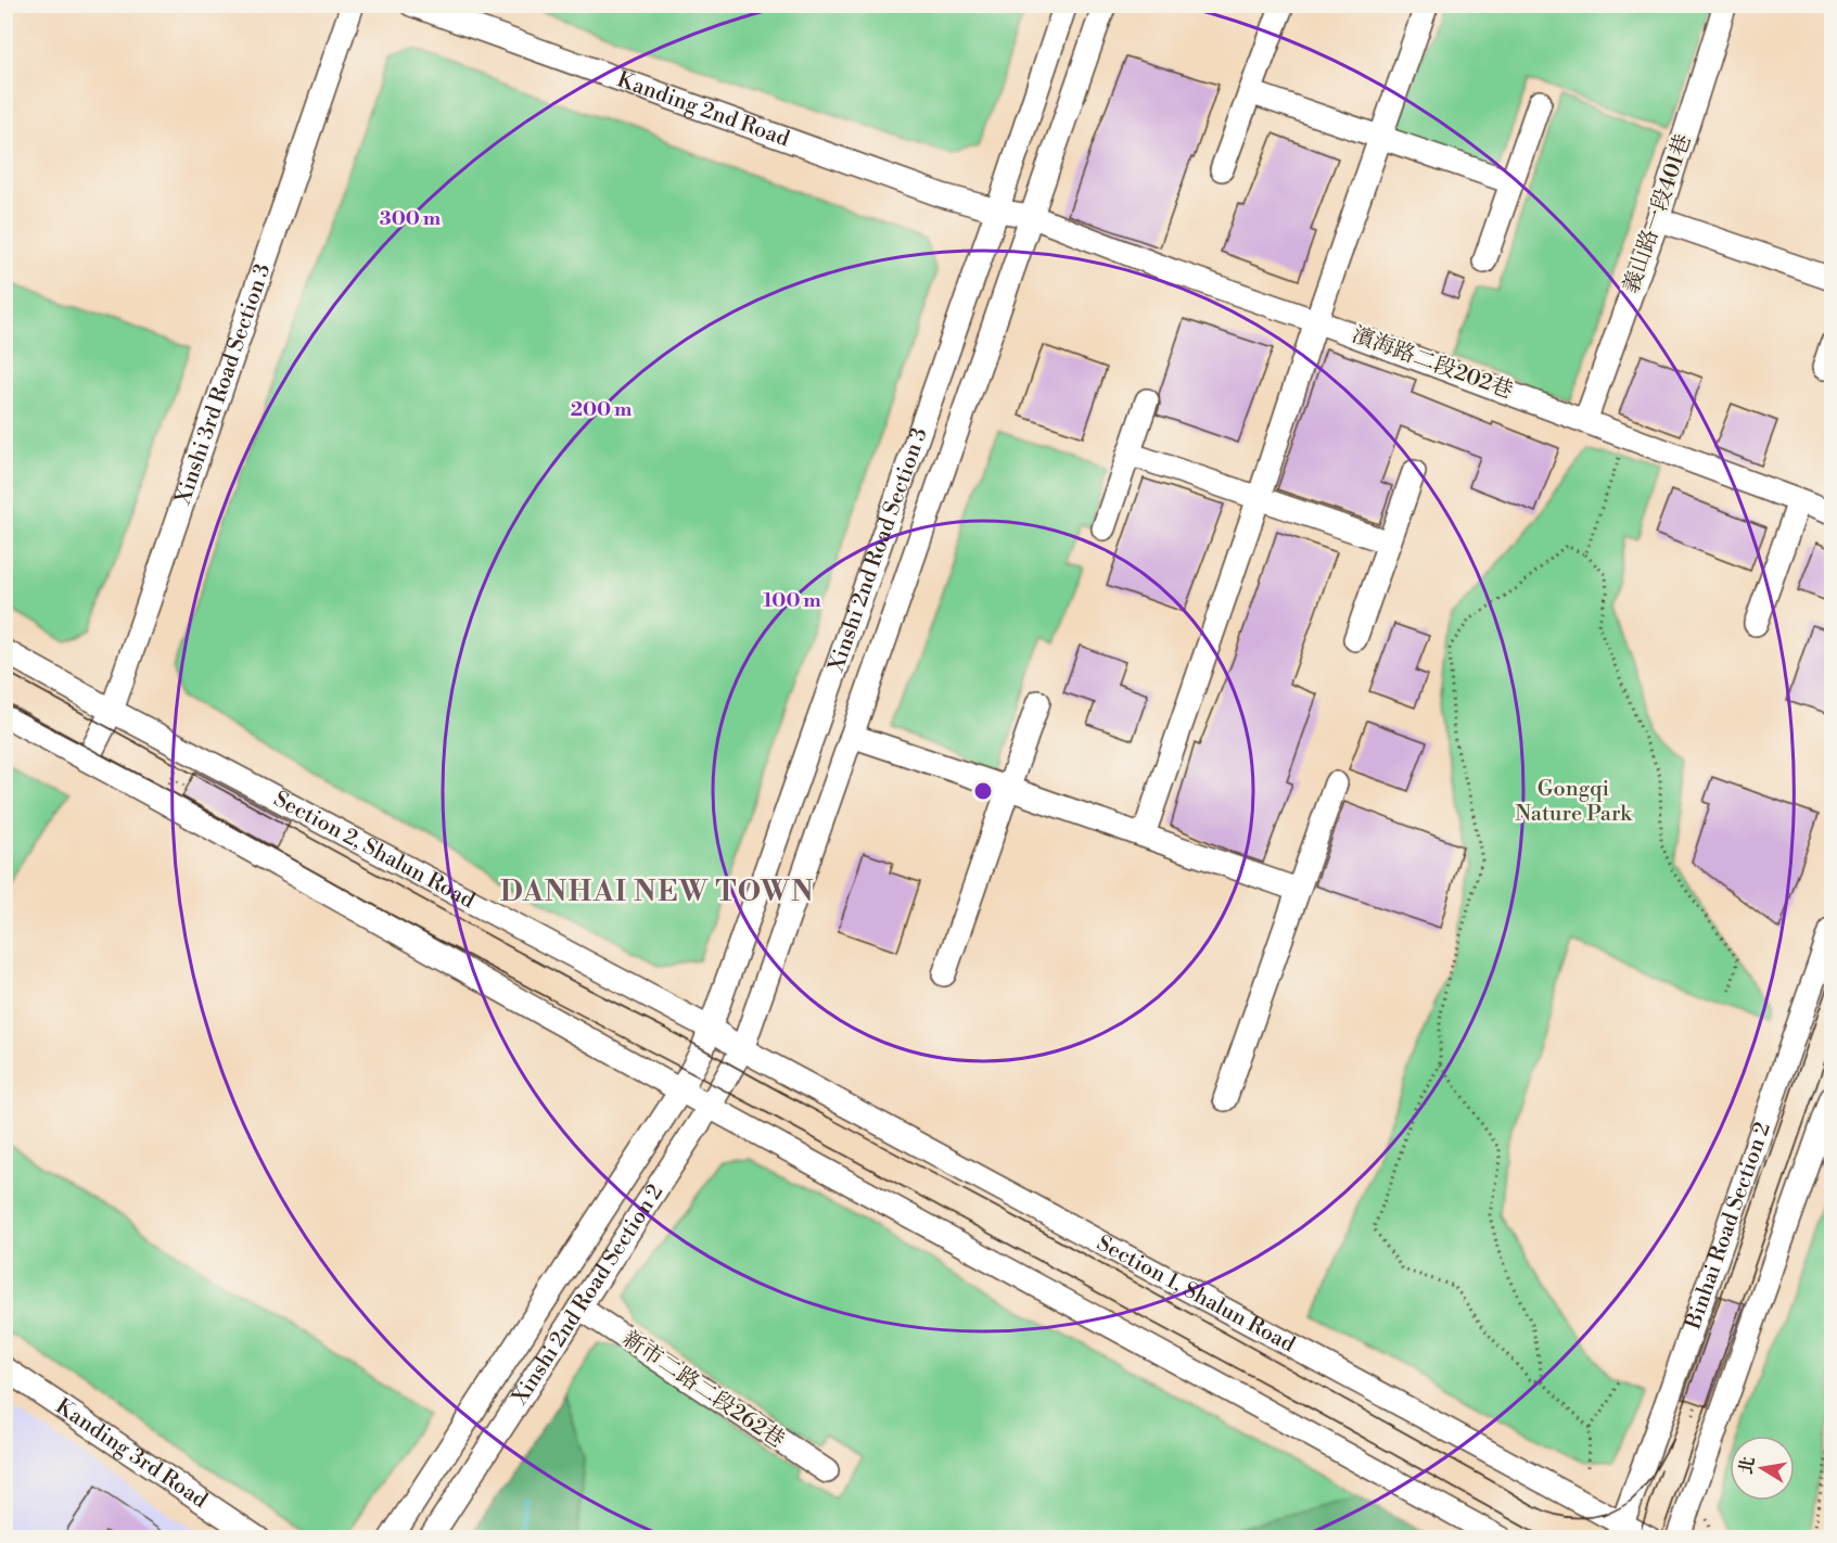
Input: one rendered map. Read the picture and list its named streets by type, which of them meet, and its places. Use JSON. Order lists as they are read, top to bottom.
{
  "streets": {
    "street": [
      "Kanding 2nd Road",
      "義山路一段401巷",
      "濱海路二段202巷",
      "Xinshi 3rd Road Section 3",
      "Xinshi 2nd Road Section 3",
      "Section 2, Shalun Road",
      "Binhai Road Section 2",
      "Section 1, Shalun Road",
      "Xinshi 2nd Road Section 2",
      "新市二路二段262巷",
      "Kanding 3rd Road"
    ]
  },
  "crossings": [
    ["Kanding 2nd Road", "濱海路二段202巷"],
    ["Kanding 2nd Road", "Xinshi 2nd Road Section 3"],
    ["義山路一段401巷", "濱海路二段202巷"],
    ["濱海路二段202巷", "Xinshi 2nd Road Section 3"],
    ["Xinshi 3rd Road Section 3", "Section 2, Shalun Road"],
    ["Xinshi 2nd Road Section 3", "Section 2, Shalun Road"],
    ["Xinshi 2nd Road Section 3", "Section 1, Shalun Road"],
    ["Xinshi 2nd Road Section 3", "Xinshi 2nd Road Section 2"],
    ["Section 2, Shalun Road", "Section 1, Shalun Road"],
    ["Section 2, Shalun Road", "Xinshi 2nd Road Section 2"],
    ["Binhai Road Section 2", "Section 1, Shalun Road"],
    ["Section 1, Shalun Road", "Xinshi 2nd Road Section 2"],
    ["Xinshi 2nd Road Section 2", "新市二路二段262巷"]
  ],
  "districts": ["DANHAI NEW TOWN"],
  "parks": ["Gongqi Nature Park"],
  "north": "left",
  "rings": ["300 m", "200 m", "100 m"]
}
